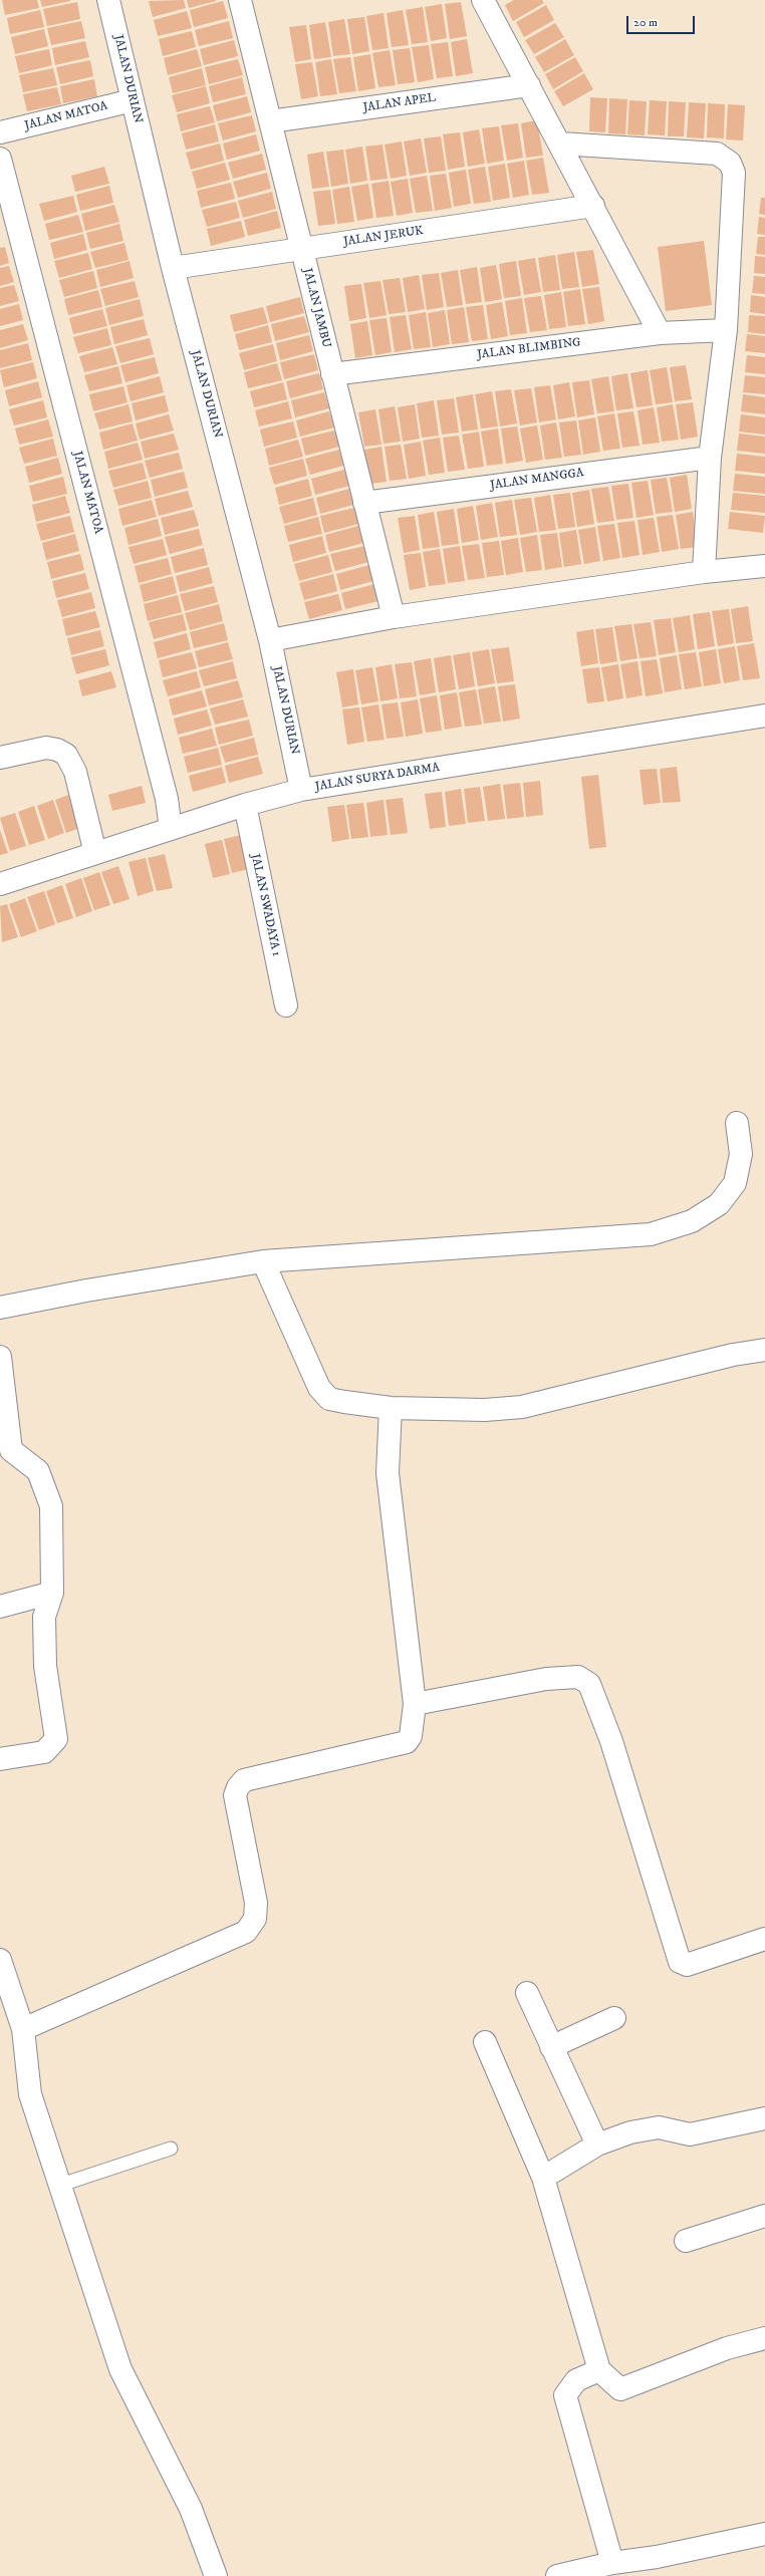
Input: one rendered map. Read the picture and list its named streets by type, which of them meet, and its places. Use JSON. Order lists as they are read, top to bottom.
{
  "streets": {
    "street": [
      "JALAN DURIAN",
      "JALAN APEL",
      "JALAN MATOA",
      "JALAN JERUK",
      "JALAN JAMBU",
      "JALAN BLIMBING",
      "JALAN MANGGA",
      "JALAN SURYA DARMA",
      "JALAN SWADAYA 1"
    ]
  },
  "crossings": [
    ["JALAN DURIAN", "JALAN MATOA"],
    ["JALAN DURIAN", "JALAN JERUK"],
    ["JALAN DURIAN", "JALAN SURYA DARMA"],
    ["JALAN APEL", "JALAN JAMBU"],
    ["JALAN MATOA", "JALAN SURYA DARMA"],
    ["JALAN JERUK", "JALAN JAMBU"],
    ["JALAN JAMBU", "JALAN BLIMBING"],
    ["JALAN JAMBU", "JALAN MANGGA"],
    ["JALAN SURYA DARMA", "JALAN SWADAYA 1"]
  ],
  "scale_bar": "20 m"
}
